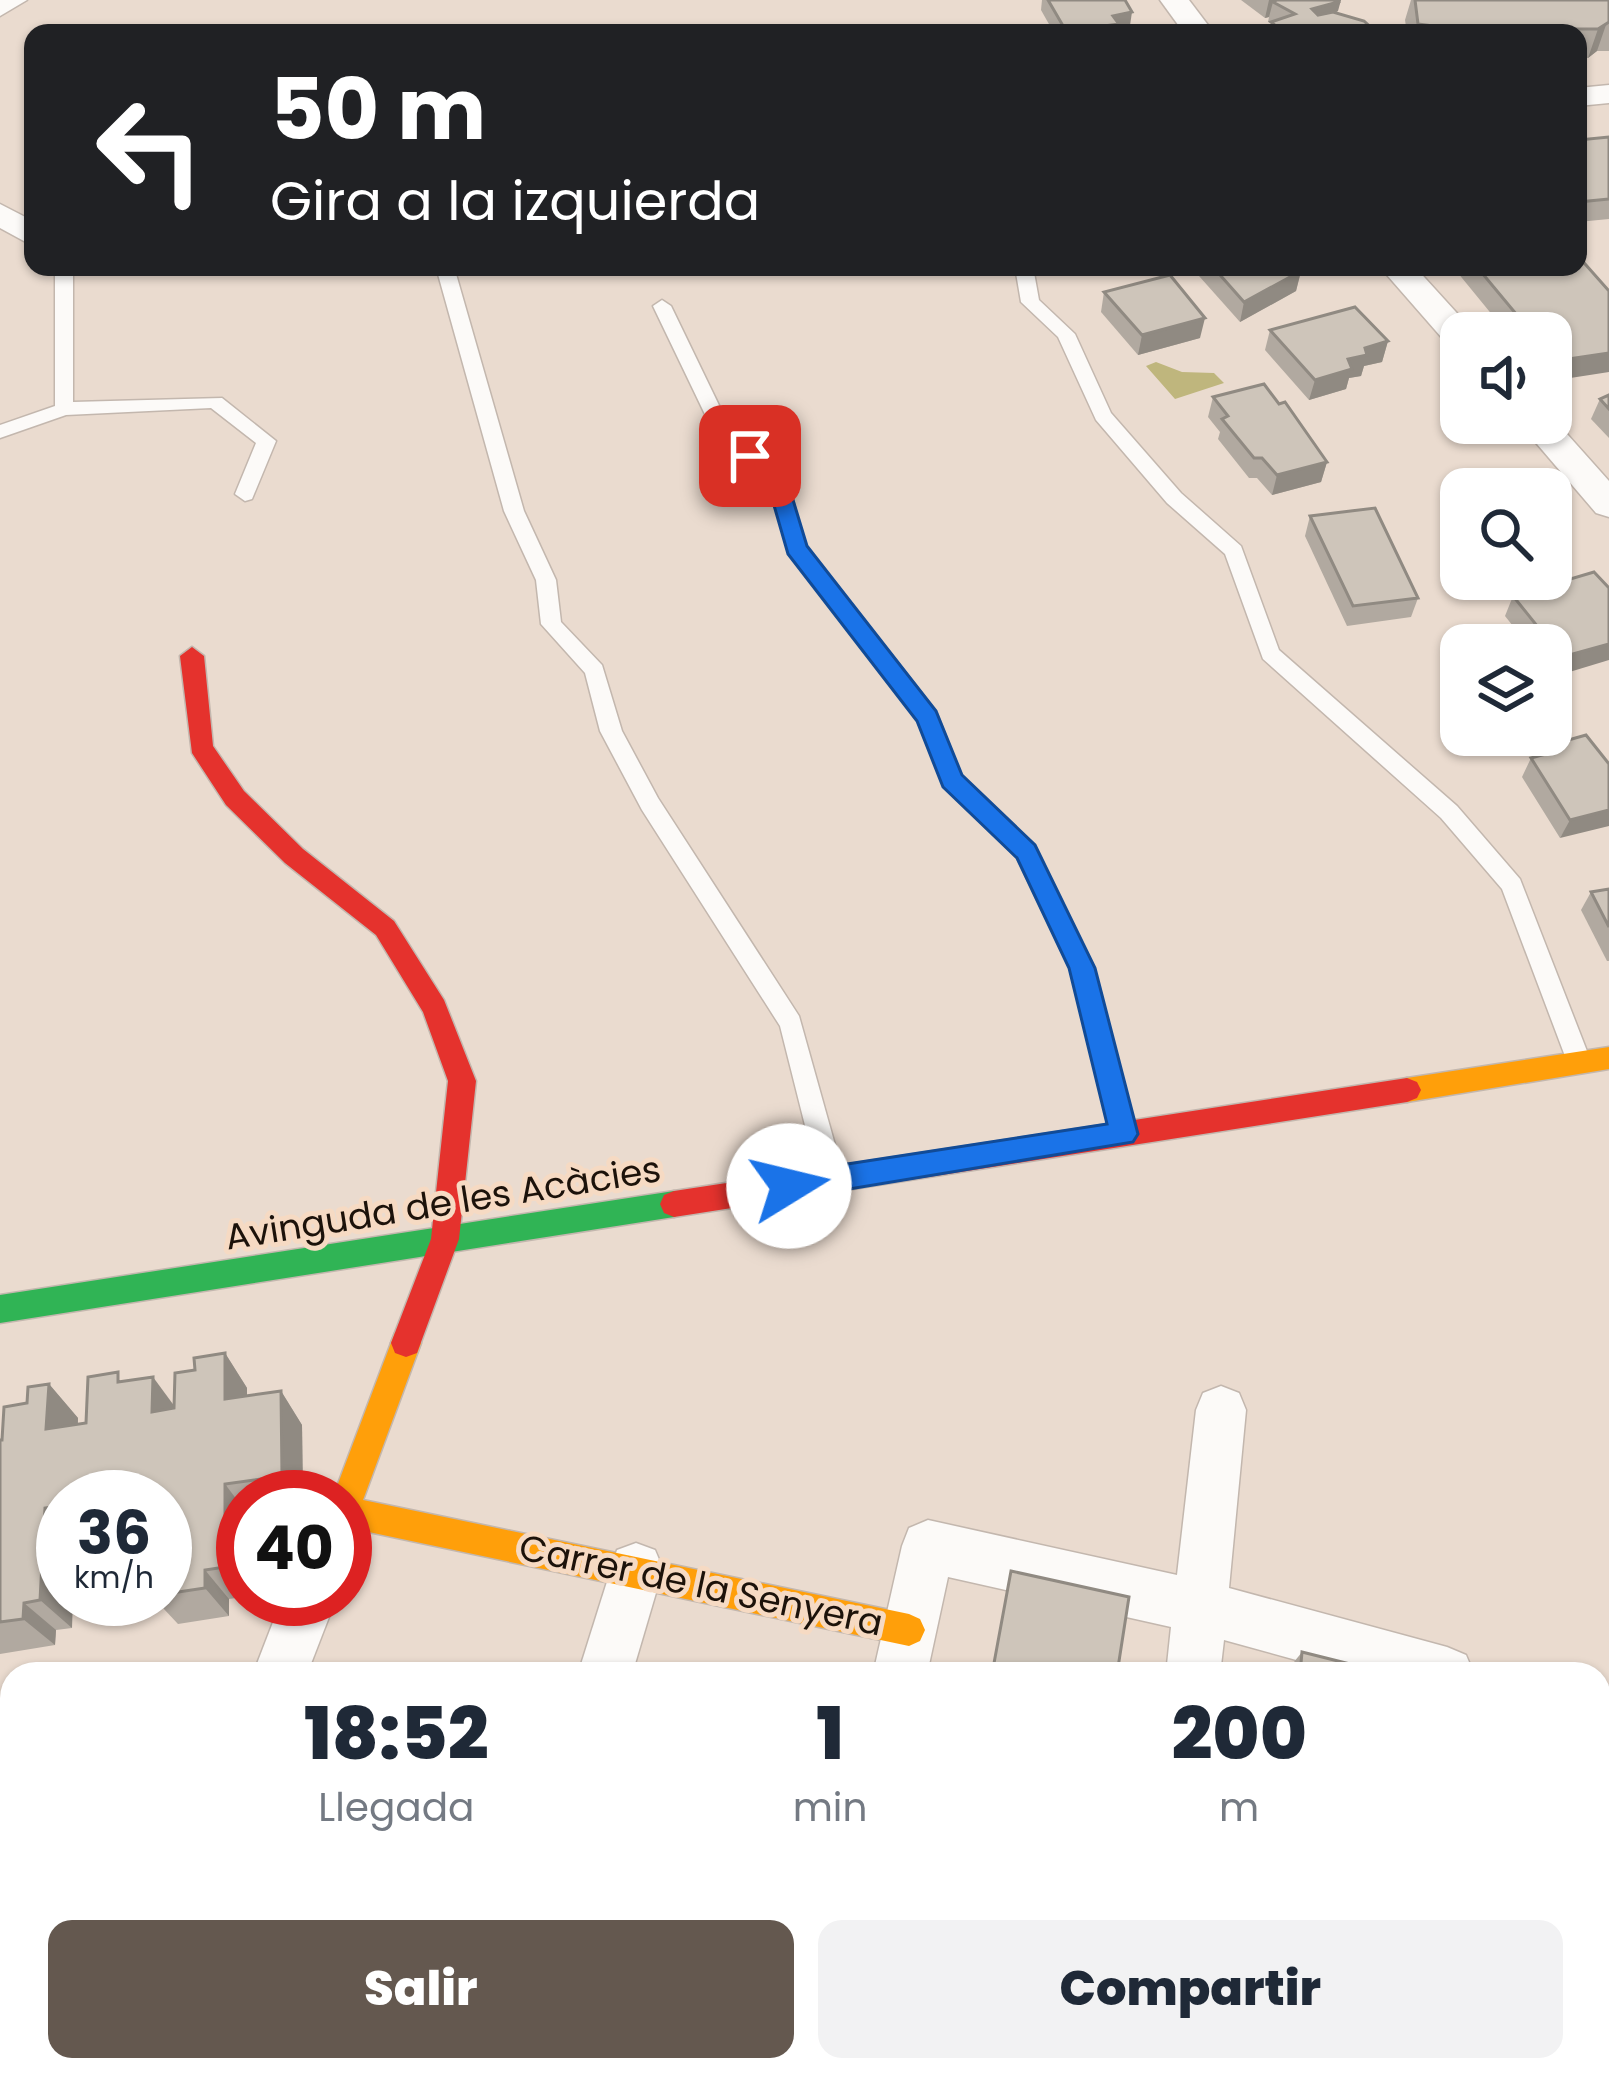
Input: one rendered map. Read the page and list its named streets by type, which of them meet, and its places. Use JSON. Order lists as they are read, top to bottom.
{
  "streets": {
    "street": ["Avinguda de les Acàcies", "Carrer de la Senyera"]
  },
  "page": {
    "turn": ["50 m", "Gira a la izquierda"],
    "speed": "36 km/h",
    "limit": "40",
    "eta": [
      "18:52",
      "Llegada",
      "1",
      "min",
      "200",
      "m"
    ],
    "buttons": ["Salir", "Compartir"]
  }
}
